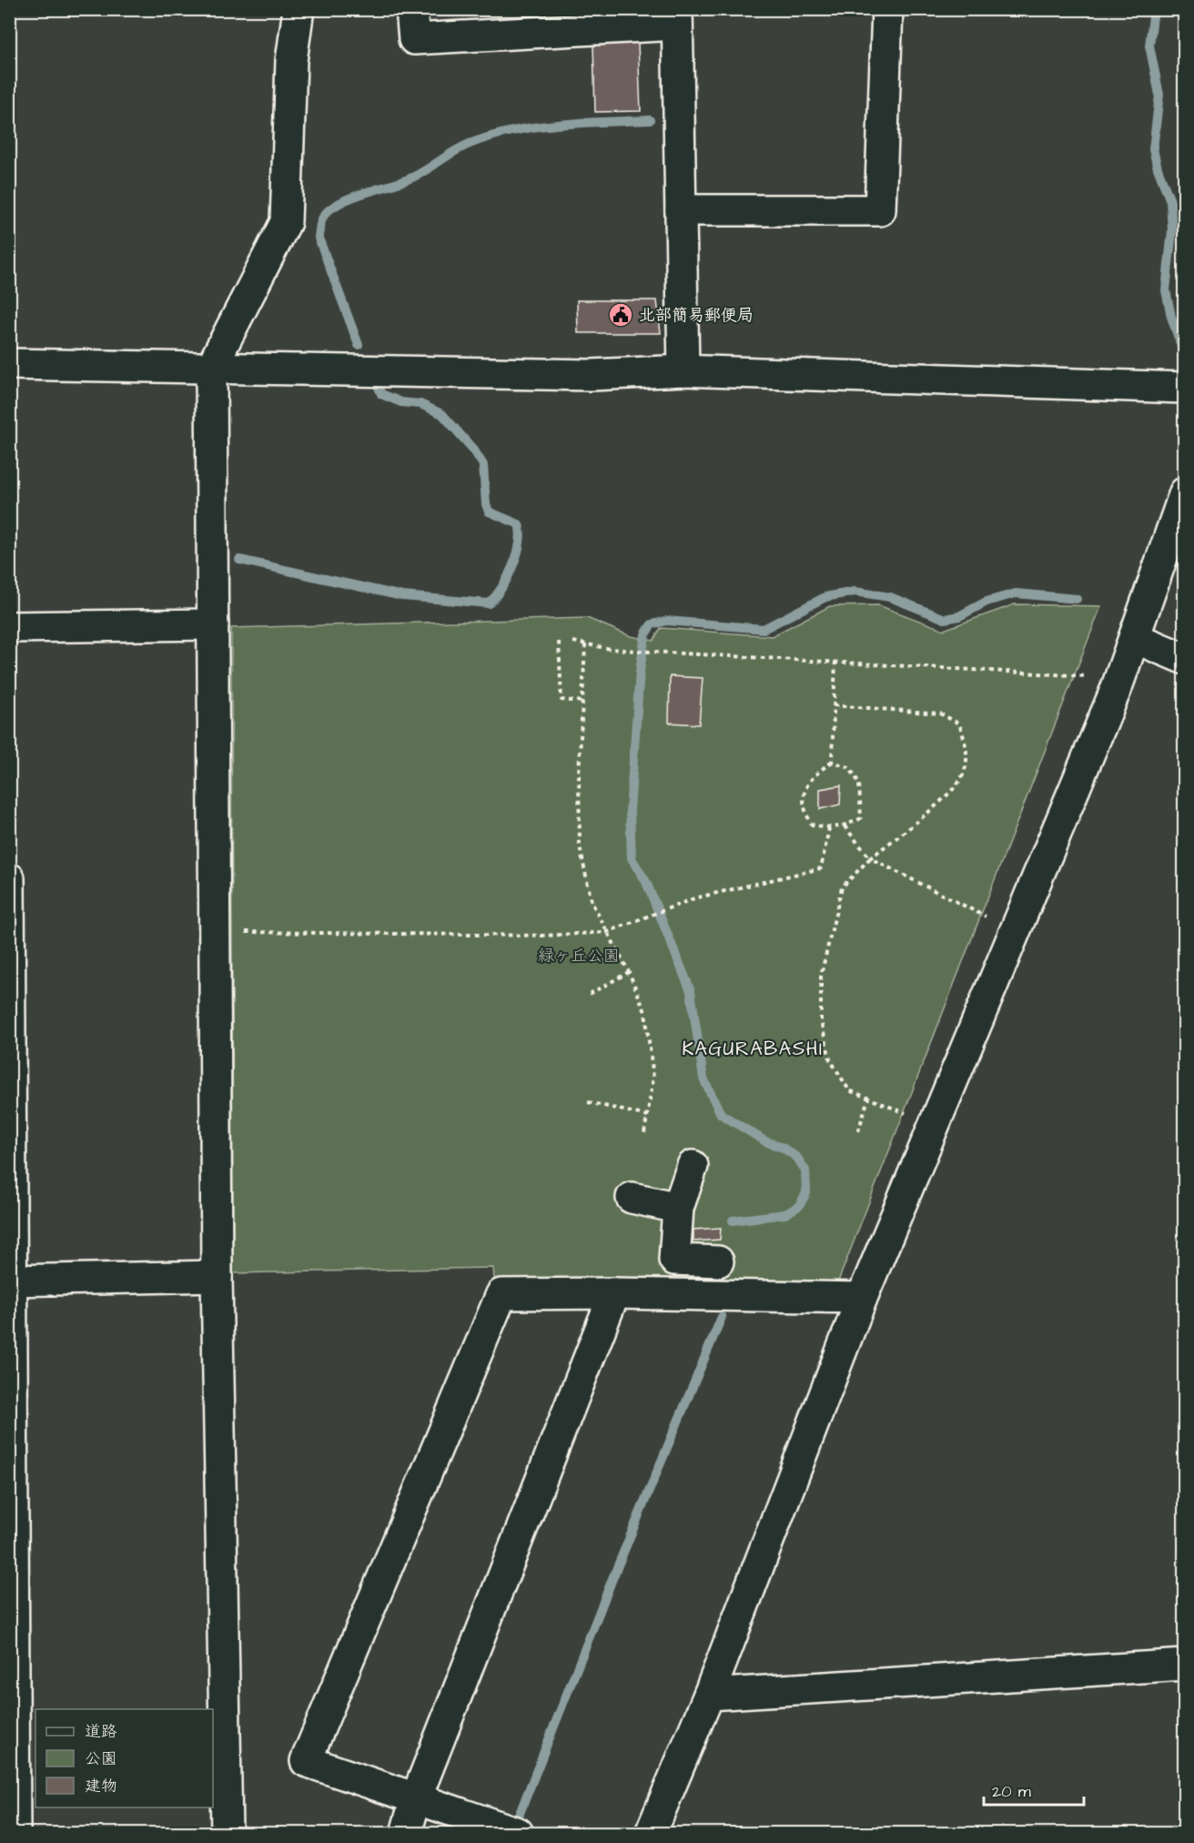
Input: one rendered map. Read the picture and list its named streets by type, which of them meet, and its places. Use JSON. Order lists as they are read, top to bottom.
{
  "districts": ["KAGURABASHI"],
  "parks": ["緑ヶ丘公園"],
  "places": {
    "public building": ["北部簡易郵便局"]
  },
  "legend": ["道路", "公園", "建物"],
  "scale_bar": "20 m"
}
